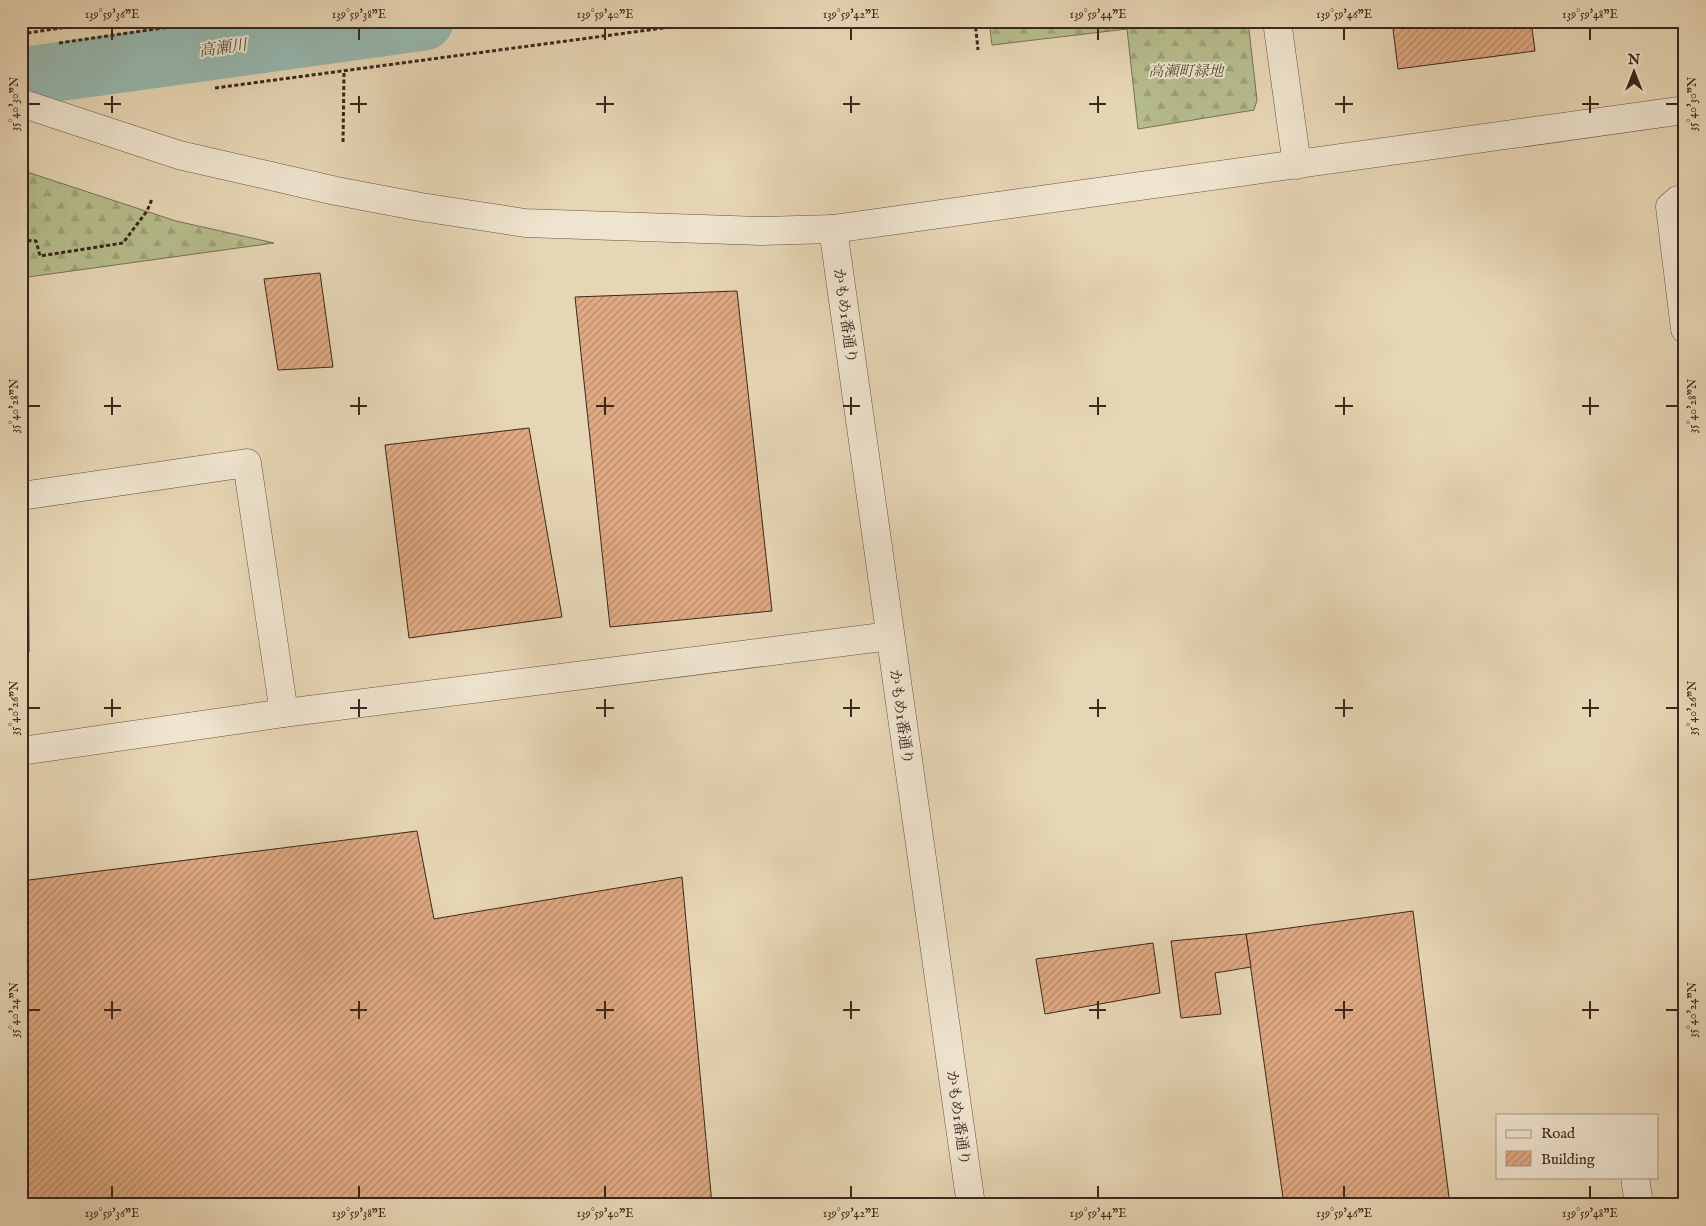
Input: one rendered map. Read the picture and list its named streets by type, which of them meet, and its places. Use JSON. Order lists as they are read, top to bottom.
{
  "streets": {
    "street": ["かもめ1番通り"]
  },
  "water": ["高瀬川"],
  "parks": ["高瀬町緑地"],
  "legend": ["Road", "Building"],
  "north": "top",
  "coordinates": [
    "139°59'36\"E",
    "139°59'38\"E",
    "139°59'40\"E",
    "139°59'42\"E",
    "139°59'44\"E",
    "139°59'46\"E",
    "139°59'48\"E",
    "35°40'30\"N",
    "35°40'28\"N",
    "35°40'26\"N",
    "35°40'24\"N"
  ]
}
